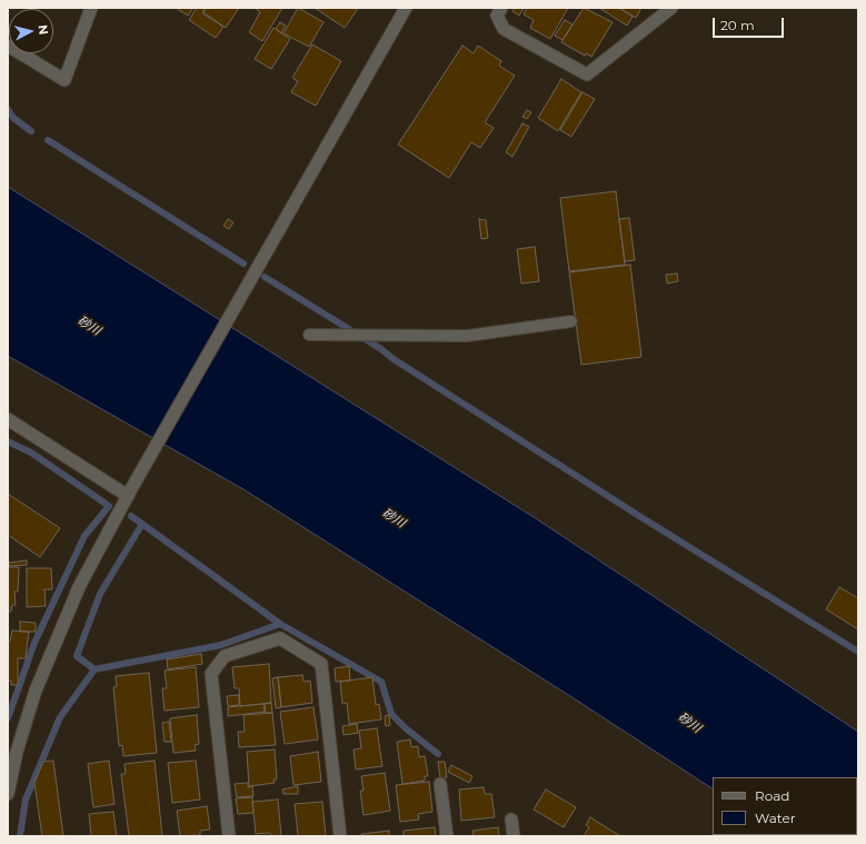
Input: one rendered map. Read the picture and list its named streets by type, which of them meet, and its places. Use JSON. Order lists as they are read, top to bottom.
{
  "water": ["砂川"],
  "legend": ["Road", "Water"],
  "scale_bar": "20 m",
  "north": "right"
}
